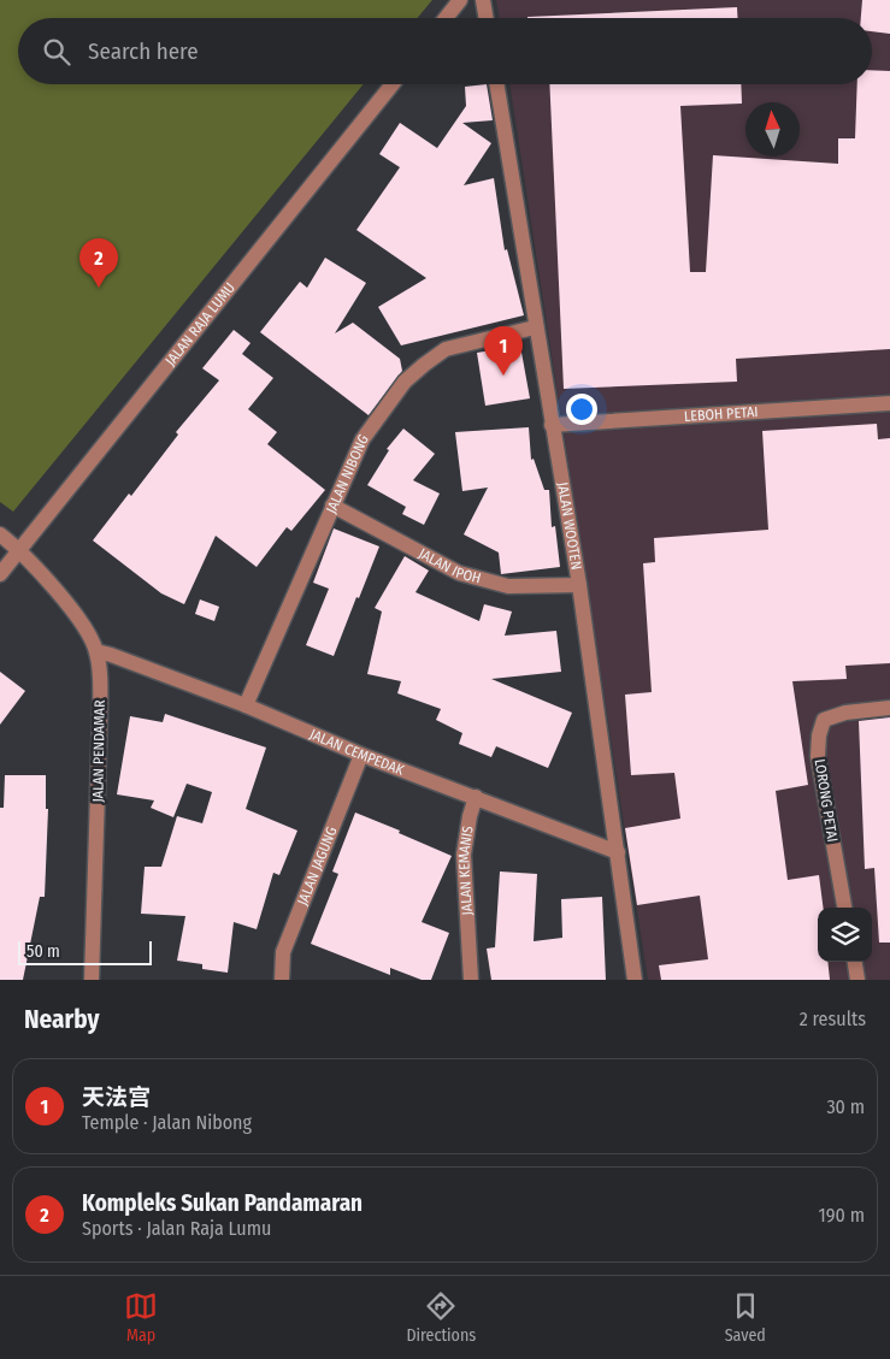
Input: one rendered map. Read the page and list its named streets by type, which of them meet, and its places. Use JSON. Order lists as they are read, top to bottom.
{
  "streets": {
    "street": [
      "JALAN RAJA LUMU",
      "LEBOH PETAI",
      "JALAN NIBONG",
      "JALAN WOOTEN",
      "JALAN IPOH",
      "JALAN PENDAMAR",
      "JALAN CEMPEDAK",
      "LORONG PETAI",
      "JALAN JAGUNG",
      "JALAN KEMANIS"
    ]
  },
  "crossings": [
    ["JALAN RAJA LUMU", "JALAN PENDAMAR"],
    ["LEBOH PETAI", "JALAN WOOTEN"],
    ["JALAN NIBONG", "JALAN WOOTEN"],
    ["JALAN NIBONG", "JALAN IPOH"],
    ["JALAN NIBONG", "JALAN CEMPEDAK"],
    ["JALAN WOOTEN", "JALAN IPOH"],
    ["JALAN WOOTEN", "JALAN CEMPEDAK"],
    ["JALAN PENDAMAR", "JALAN CEMPEDAK"],
    ["JALAN CEMPEDAK", "JALAN JAGUNG"],
    ["JALAN CEMPEDAK", "JALAN KEMANIS"]
  ],
  "scale_bar": "50 m",
  "north": "top",
  "page": {
    "search": "Search here",
    "pins": ["2", "1"],
    "scale": "50 m",
    "heading": ["Nearby", "2 results"],
    "list": [
      {
        "mark": "1",
        "name": "天法宫",
        "note": "Temple · Jalan Nibong",
        "value": "30 m"
      },
      {
        "mark": "2",
        "name": "Kompleks Sukan Pandamaran",
        "note": "Sports · Jalan Raja Lumu",
        "value": "190 m"
      }
    ],
    "nav": ["Map", "Directions", "Saved"]
  }
}
